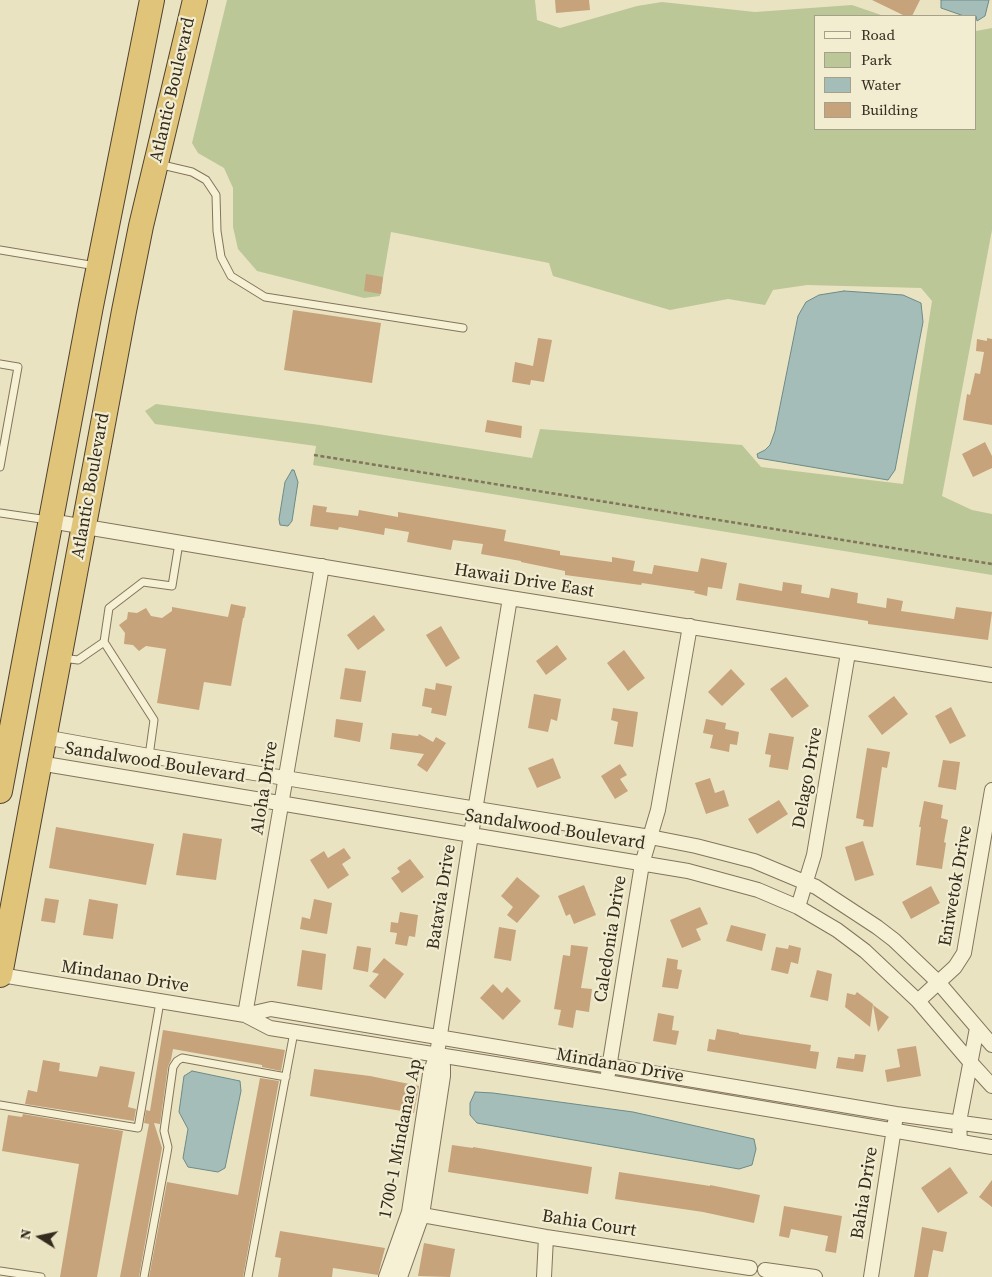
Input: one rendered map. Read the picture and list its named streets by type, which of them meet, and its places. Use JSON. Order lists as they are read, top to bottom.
{
  "streets": {
    "highway": ["Atlantic Boulevard"],
    "street": [
      "Hawaii Drive East",
      "Sandalwood Boulevard",
      "Delago Drive",
      "Aloha Drive",
      "Eniwetok Drive",
      "Batavia Drive",
      "Caledonia Drive",
      "Mindanao Drive",
      "1700-1 Mindanao Ap",
      "Bahia Drive",
      "Bahia Court"
    ]
  },
  "crossings": [
    ["Atlantic Boulevard", "Hawaii Drive East"],
    ["Atlantic Boulevard", "Sandalwood Boulevard"],
    ["Atlantic Boulevard", "Mindanao Drive"],
    ["Hawaii Drive East", "Delago Drive"],
    ["Hawaii Drive East", "Aloha Drive"],
    ["Hawaii Drive East", "Batavia Drive"],
    ["Hawaii Drive East", "Caledonia Drive"],
    ["Sandalwood Boulevard", "Delago Drive"],
    ["Sandalwood Boulevard", "Aloha Drive"],
    ["Sandalwood Boulevard", "Eniwetok Drive"],
    ["Sandalwood Boulevard", "Batavia Drive"],
    ["Sandalwood Boulevard", "Caledonia Drive"],
    ["Aloha Drive", "Mindanao Drive"],
    ["Batavia Drive", "Mindanao Drive"],
    ["Batavia Drive", "1700-1 Mindanao Ap"],
    ["Caledonia Drive", "Mindanao Drive"],
    ["Mindanao Drive", "1700-1 Mindanao Ap"],
    ["Mindanao Drive", "Bahia Drive"],
    ["1700-1 Mindanao Ap", "Bahia Court"]
  ],
  "legend": [
    "Road",
    "Park",
    "Water",
    "Building"
  ],
  "north": "left"
}
